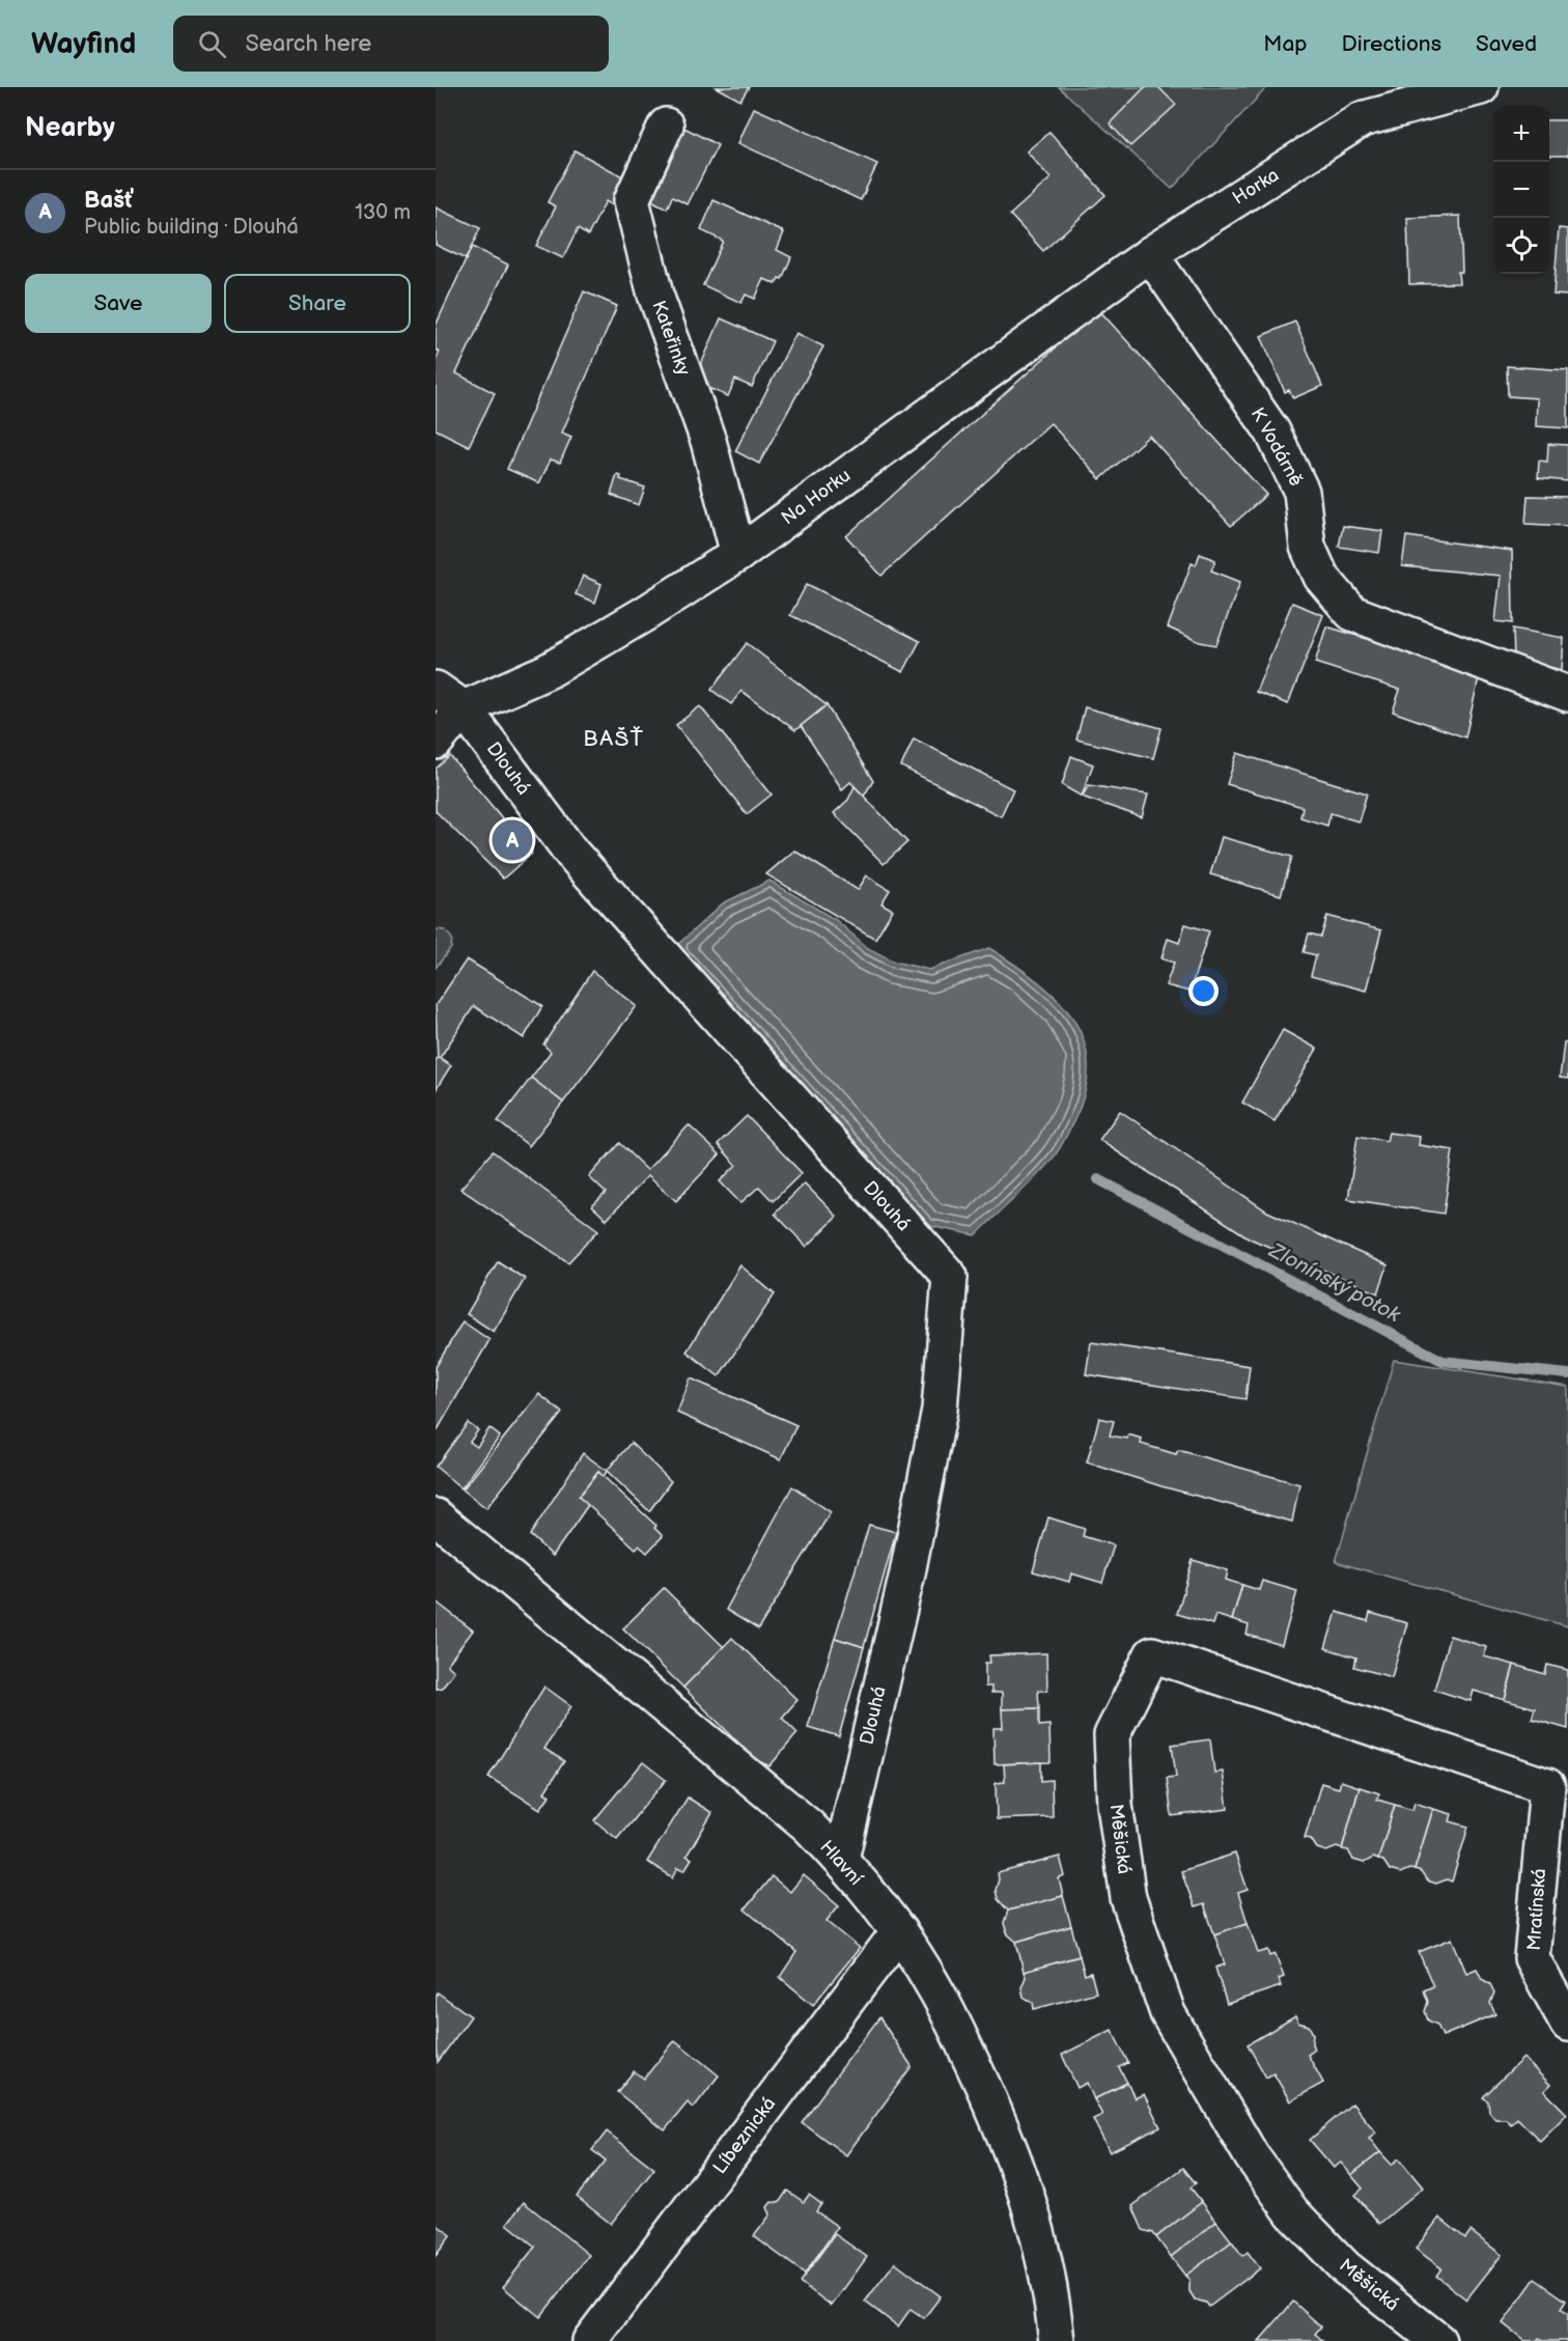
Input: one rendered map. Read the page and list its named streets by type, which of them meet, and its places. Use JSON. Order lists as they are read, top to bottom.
{
  "streets": {
    "street": [
      "Horka",
      "Kateřinky",
      "K Vodárně",
      "Na Horku",
      "Dlouhá",
      "Měšická",
      "Hlavní",
      "Mratínská",
      "Líbeznická"
    ]
  },
  "crossings": [
    ["Horka", "K Vodárně"],
    ["Horka", "Na Horku"],
    ["Kateřinky", "Na Horku"],
    ["K Vodárně", "Na Horku"],
    ["Na Horku", "Dlouhá"],
    ["Dlouhá", "Hlavní"],
    ["Měšická", "Mratínská"],
    ["Hlavní", "Líbeznická"]
  ],
  "districts": ["BAŠŤ"],
  "water": ["Zlonínský potok"],
  "page": {
    "header": "Wayfind",
    "search": "Search here",
    "nav": ["Map", "Directions", "Saved"],
    "heading": "Nearby",
    "map_buttons": ["+", "−"],
    "list": [
      {
        "mark": "A",
        "name": "Bašť",
        "note": "Public building · Dlouhá",
        "value": "130 m"
      }
    ],
    "buttons": ["Save", "Share"],
    "pins": "A"
  }
}
